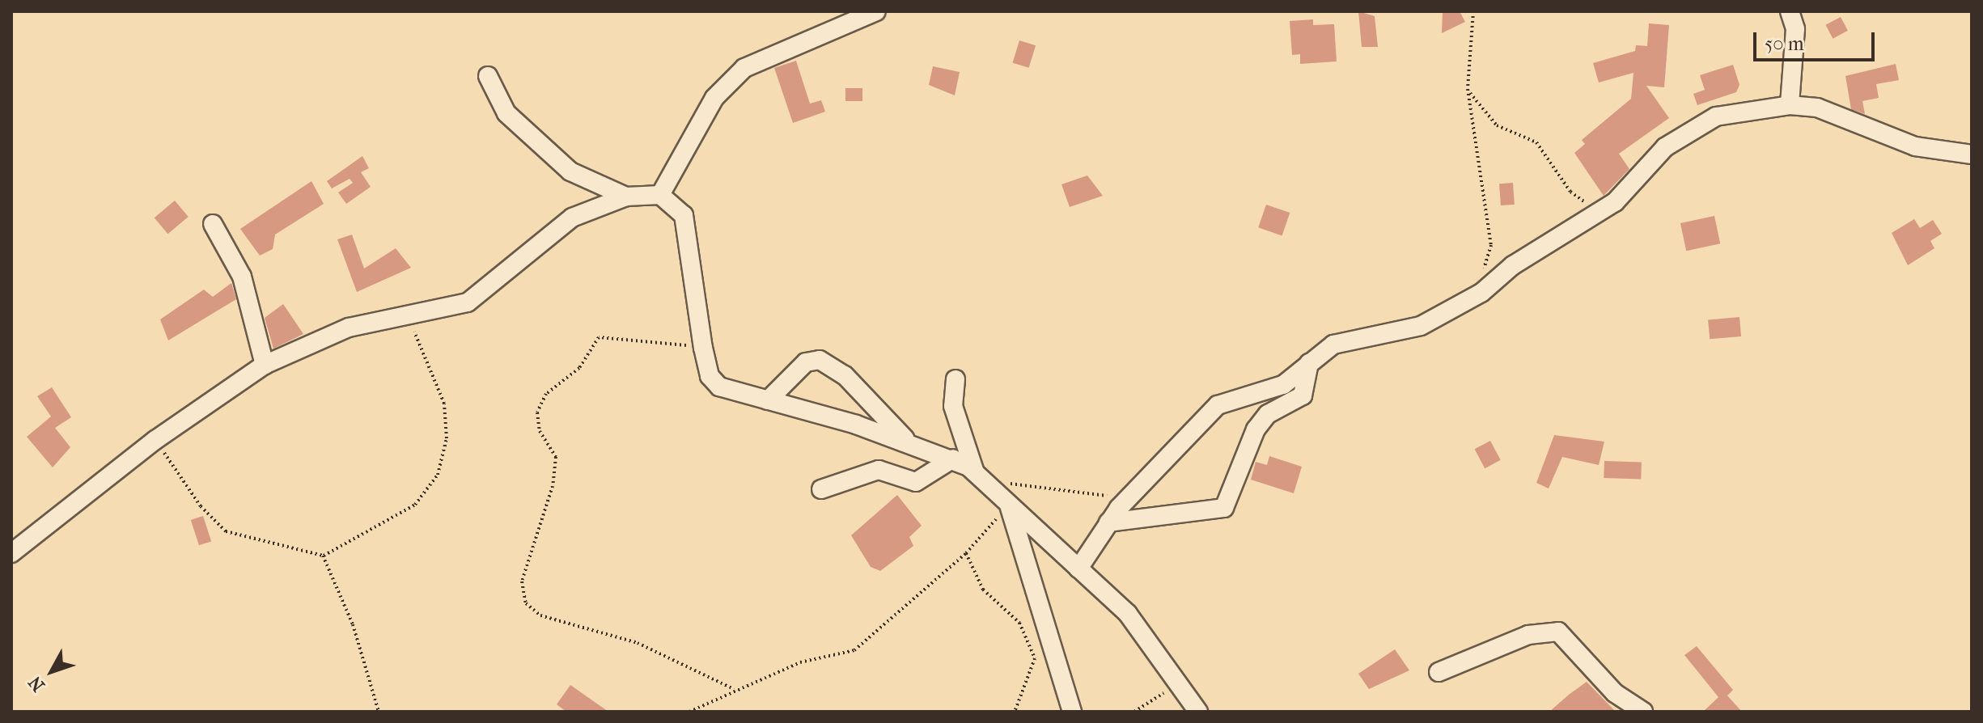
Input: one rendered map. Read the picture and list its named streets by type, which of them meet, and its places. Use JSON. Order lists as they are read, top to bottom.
{
  "scale_bar": "50 m",
  "north": "bottom left"
}
